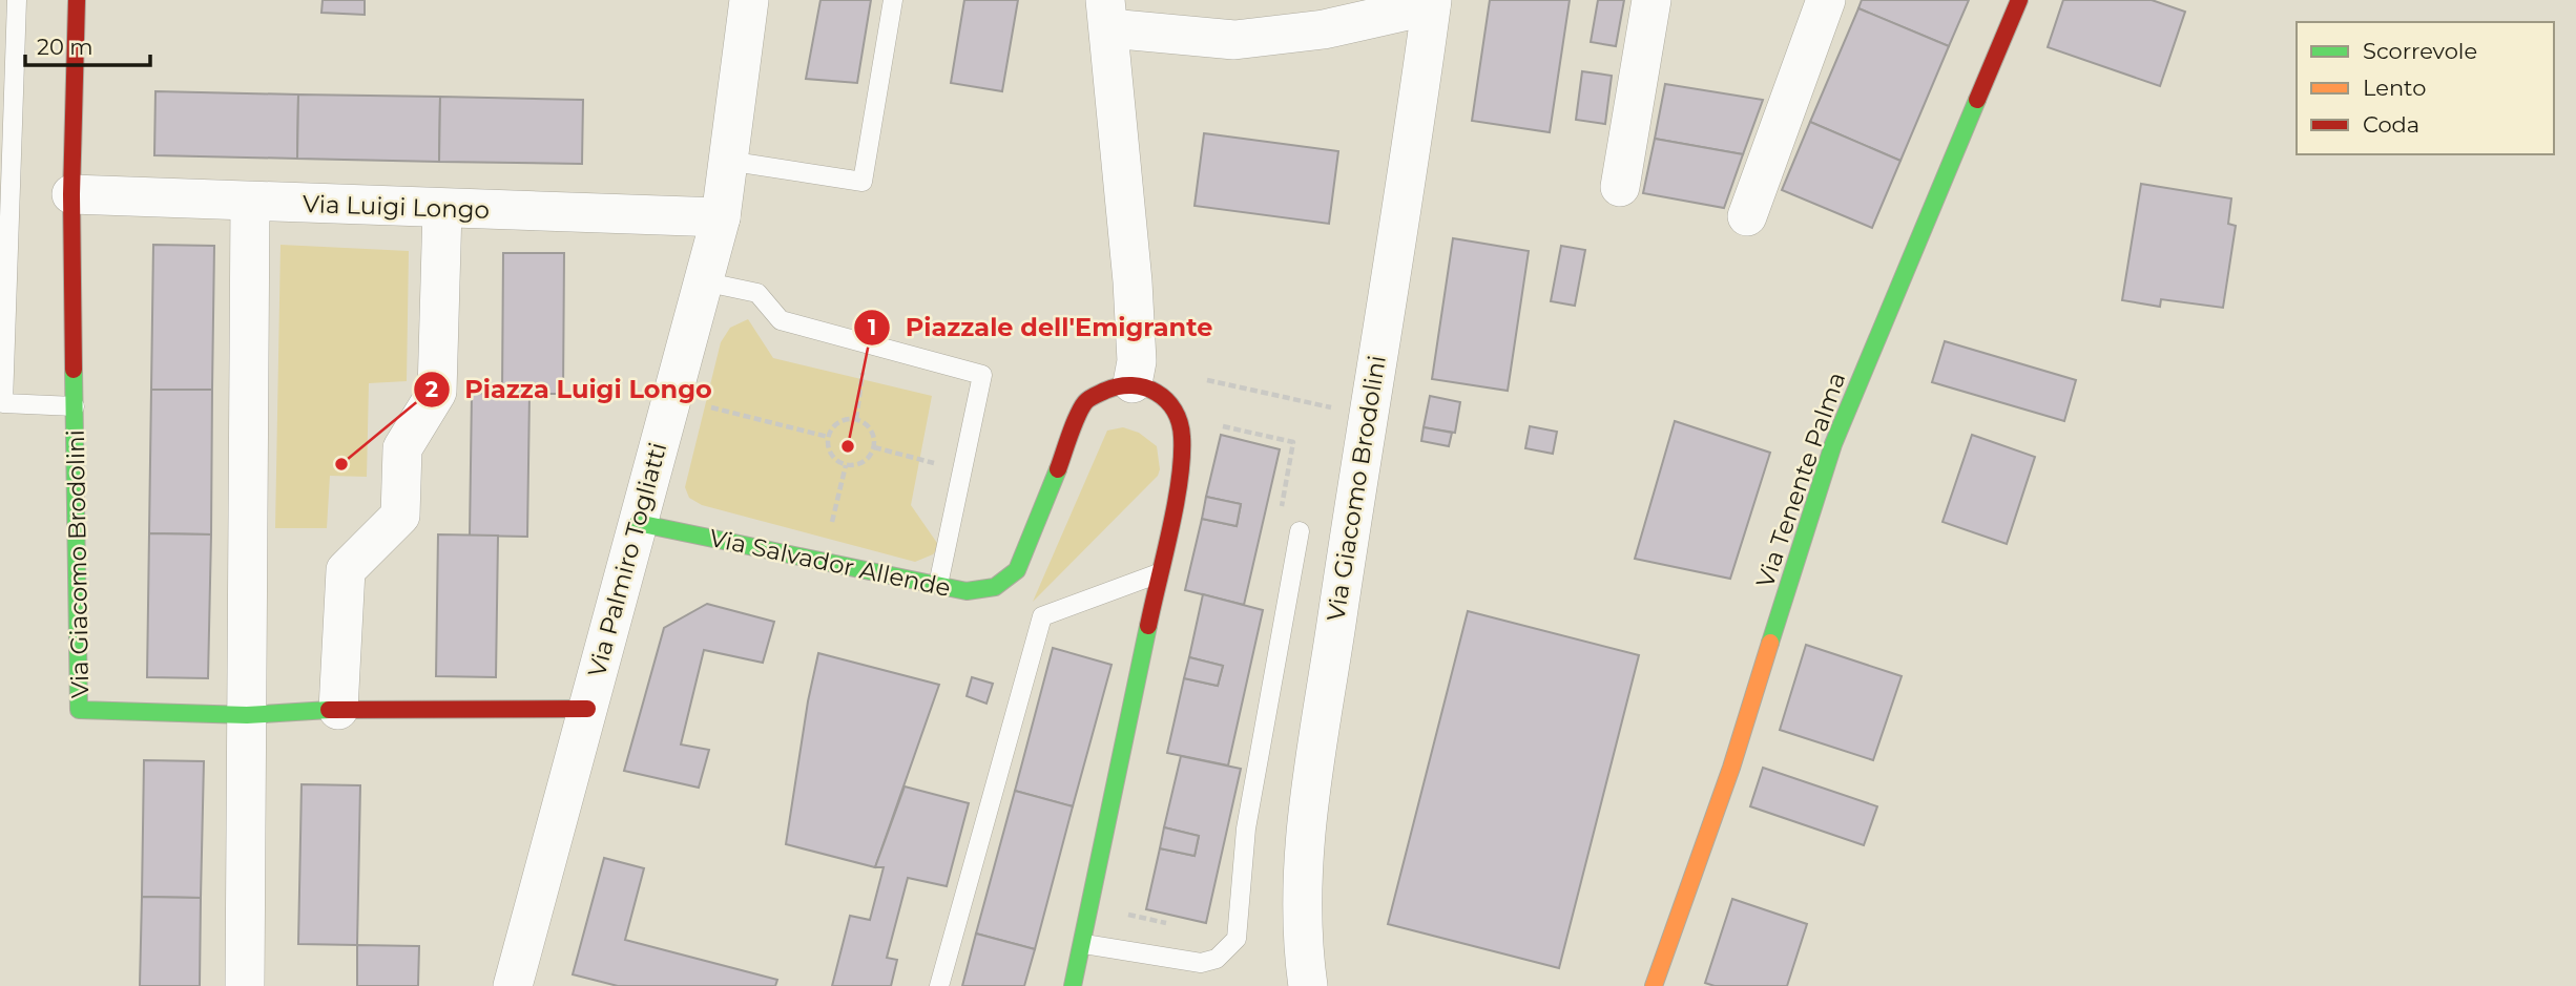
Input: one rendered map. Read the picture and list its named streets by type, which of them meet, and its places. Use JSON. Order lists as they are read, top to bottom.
{
  "streets": {
    "street": [
      "Via Luigi Longo",
      "Via Tenente Palma",
      "Via Giacomo Brodolini",
      "Via Palmiro Togliatti",
      "Via Salvador Allende"
    ]
  },
  "crossings": [
    ["Via Luigi Longo", "Via Giacomo Brodolini"],
    ["Via Luigi Longo", "Via Palmiro Togliatti"],
    ["Via Giacomo Brodolini", "Via Palmiro Togliatti"],
    ["Via Palmiro Togliatti", "Via Salvador Allende"]
  ],
  "places": ["Piazzale dell'Emigrante", "Piazza Luigi Longo"],
  "legend": ["Scorrevole", "Lento", "Coda"],
  "scale_bar": "20 m"
}
